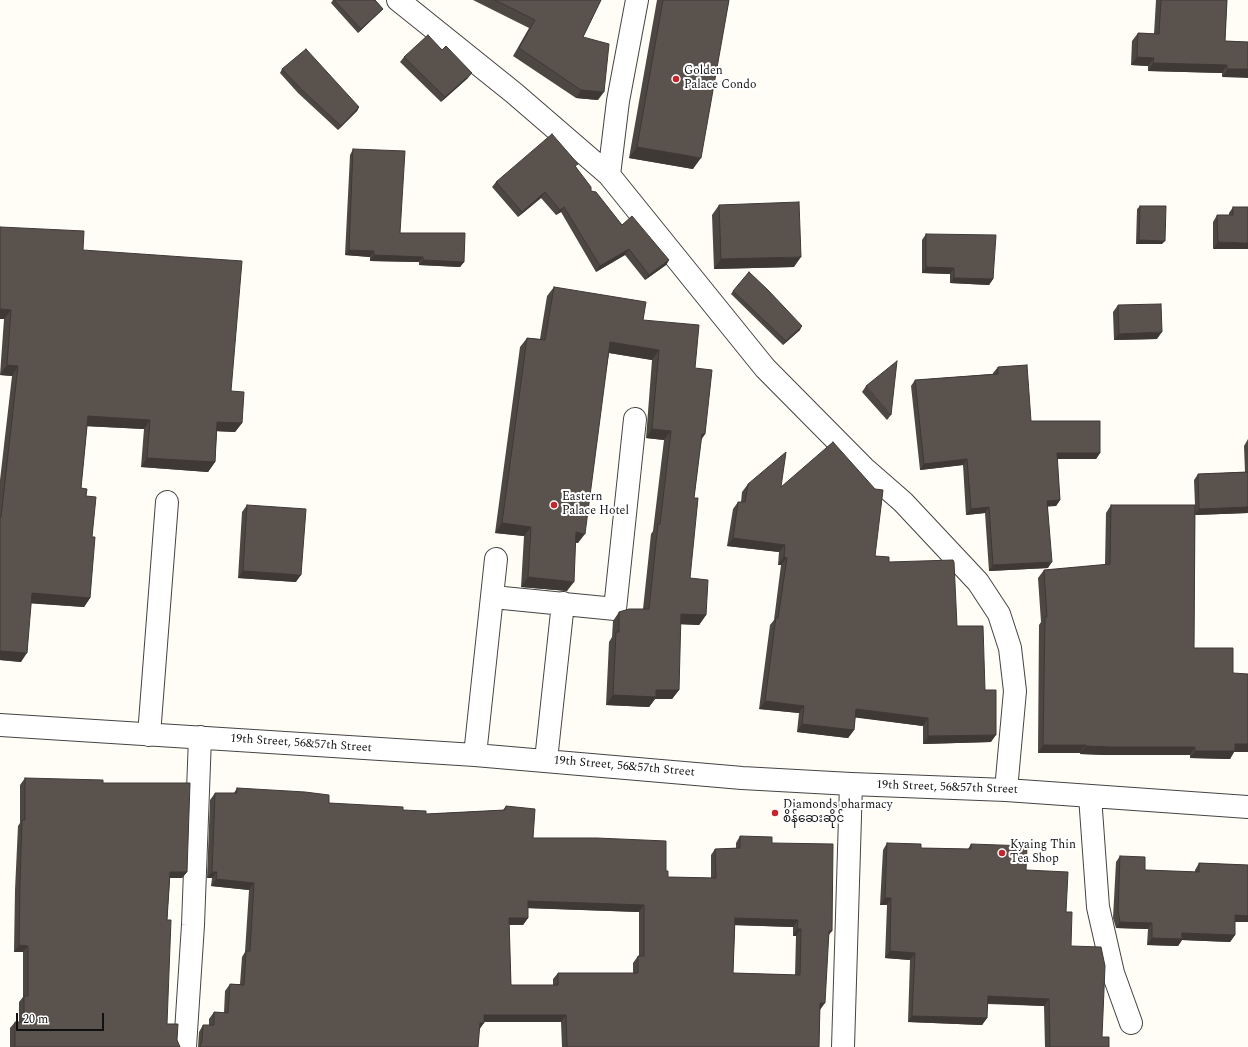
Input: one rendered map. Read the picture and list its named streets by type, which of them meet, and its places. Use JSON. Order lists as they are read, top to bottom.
{
  "streets": {
    "street": ["19th Street, 56&57th Street"]
  },
  "places": [
    "Golden Palace Condo",
    "Eastern Palace Hotel",
    "Diamonds pharmacy စိန်ဆေးဆိုင်",
    "Kyaing Thin Tea Shop"
  ],
  "scale_bar": "20 m"
}
